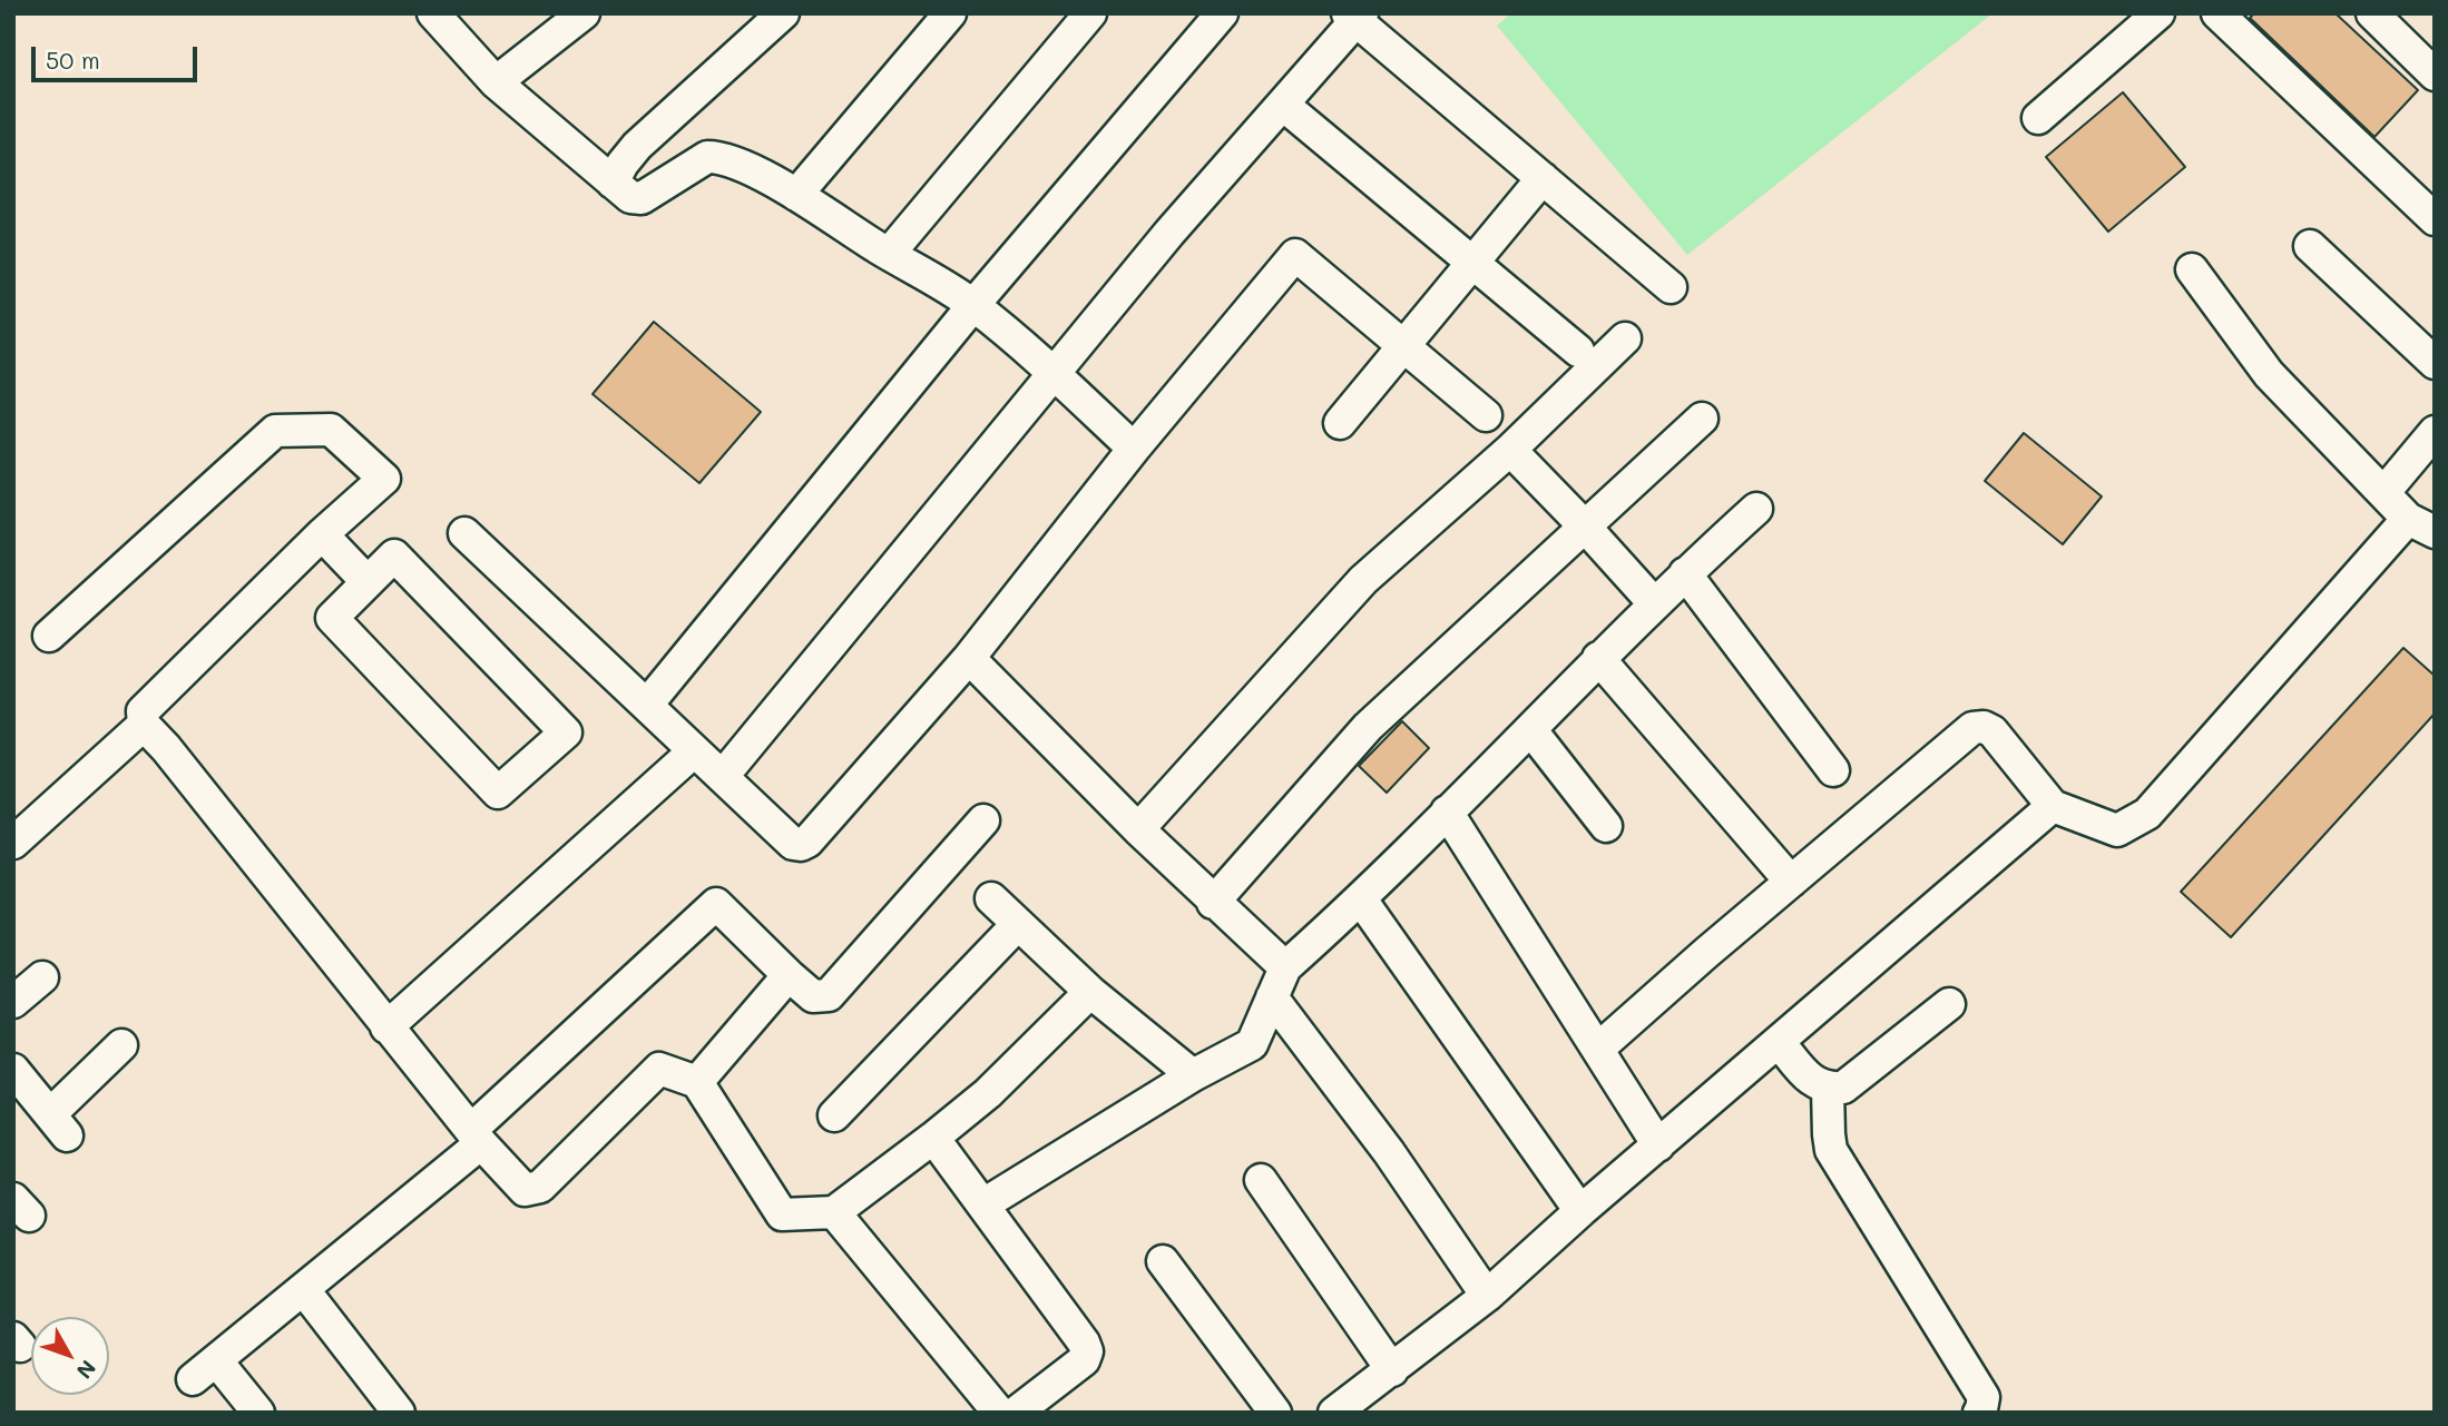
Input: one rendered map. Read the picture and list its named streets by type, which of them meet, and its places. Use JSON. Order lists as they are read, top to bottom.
{
  "scale_bar": "50 m",
  "north": "bottom right"
}
